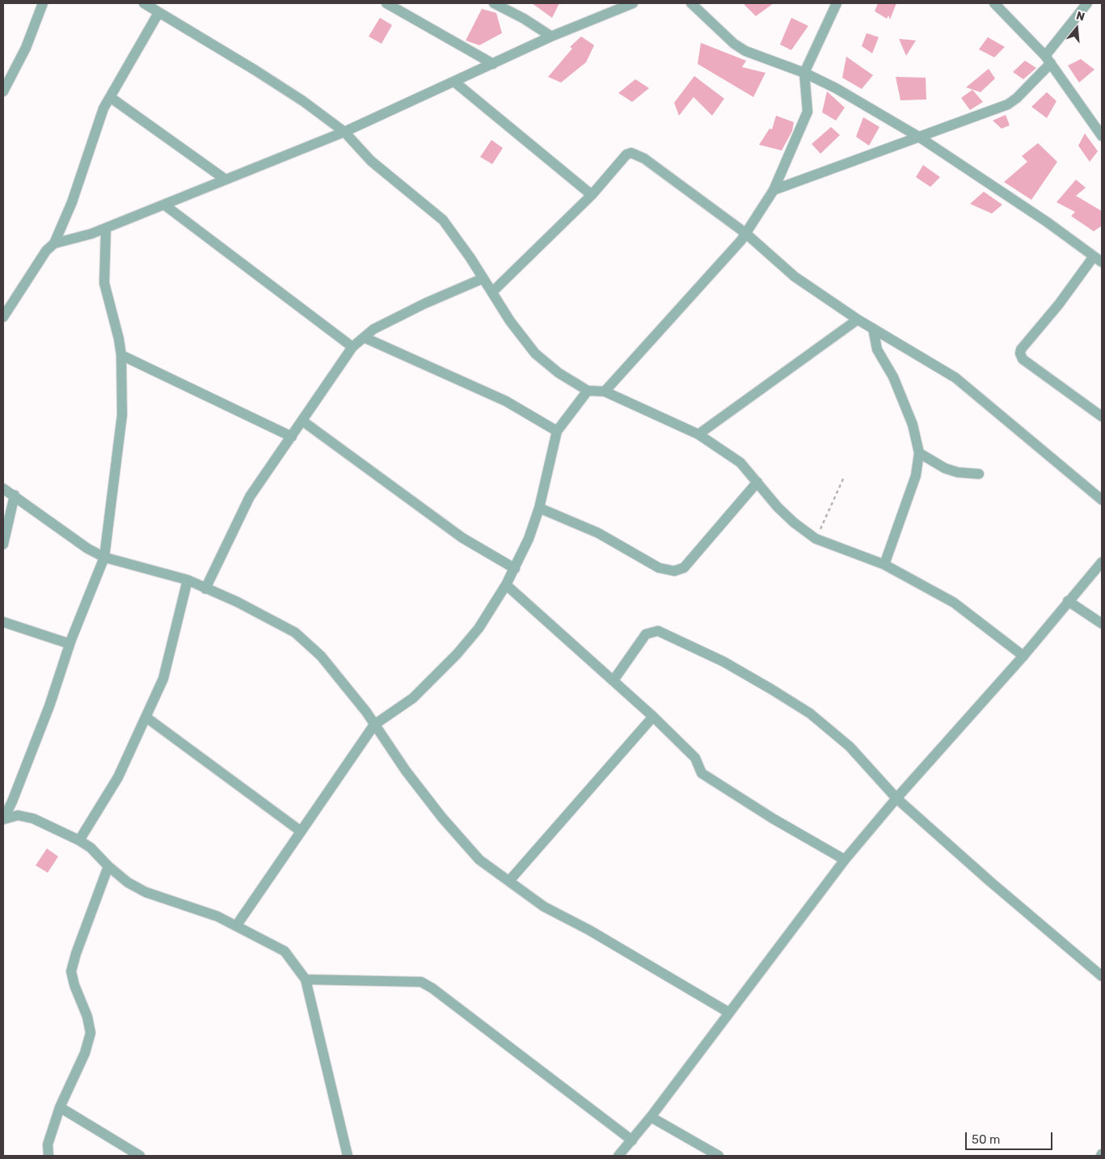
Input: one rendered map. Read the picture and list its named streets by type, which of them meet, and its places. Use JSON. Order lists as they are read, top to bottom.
{
  "scale_bar": "50 m",
  "north": "top"
}
